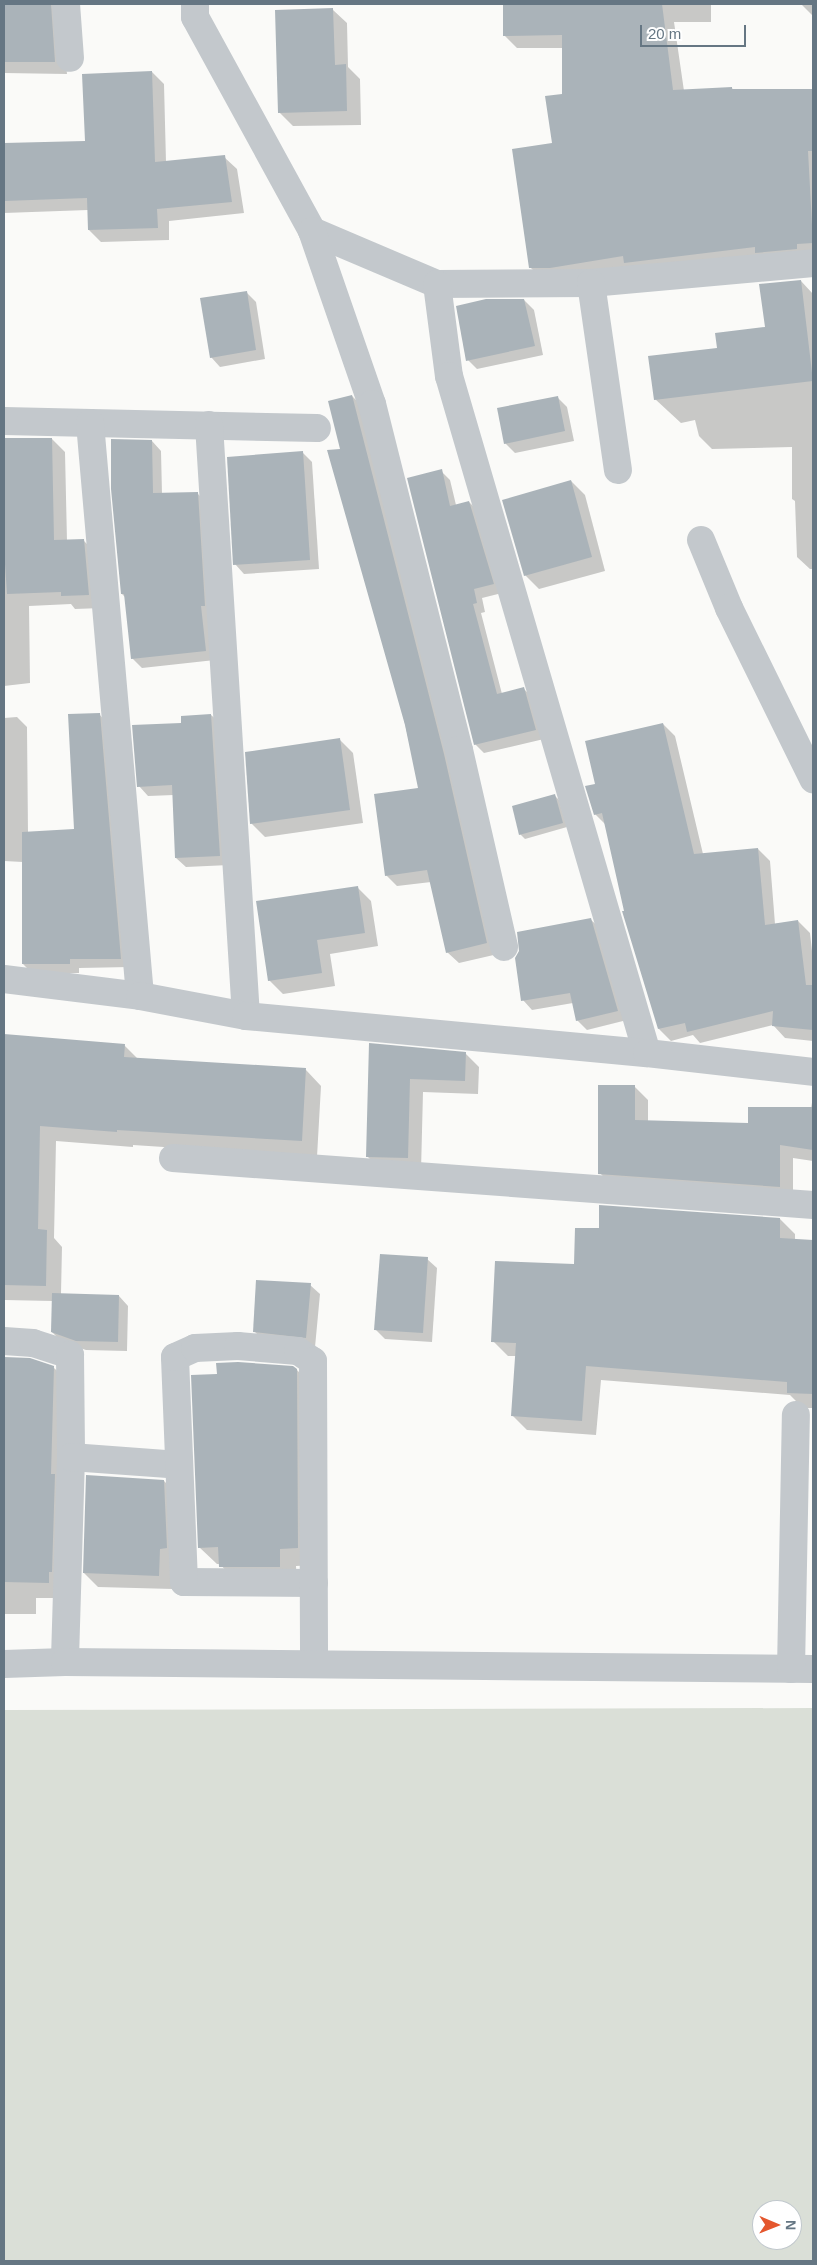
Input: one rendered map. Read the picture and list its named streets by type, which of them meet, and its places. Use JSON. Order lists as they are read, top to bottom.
{
  "scale_bar": "20 m",
  "north": "right"
}
